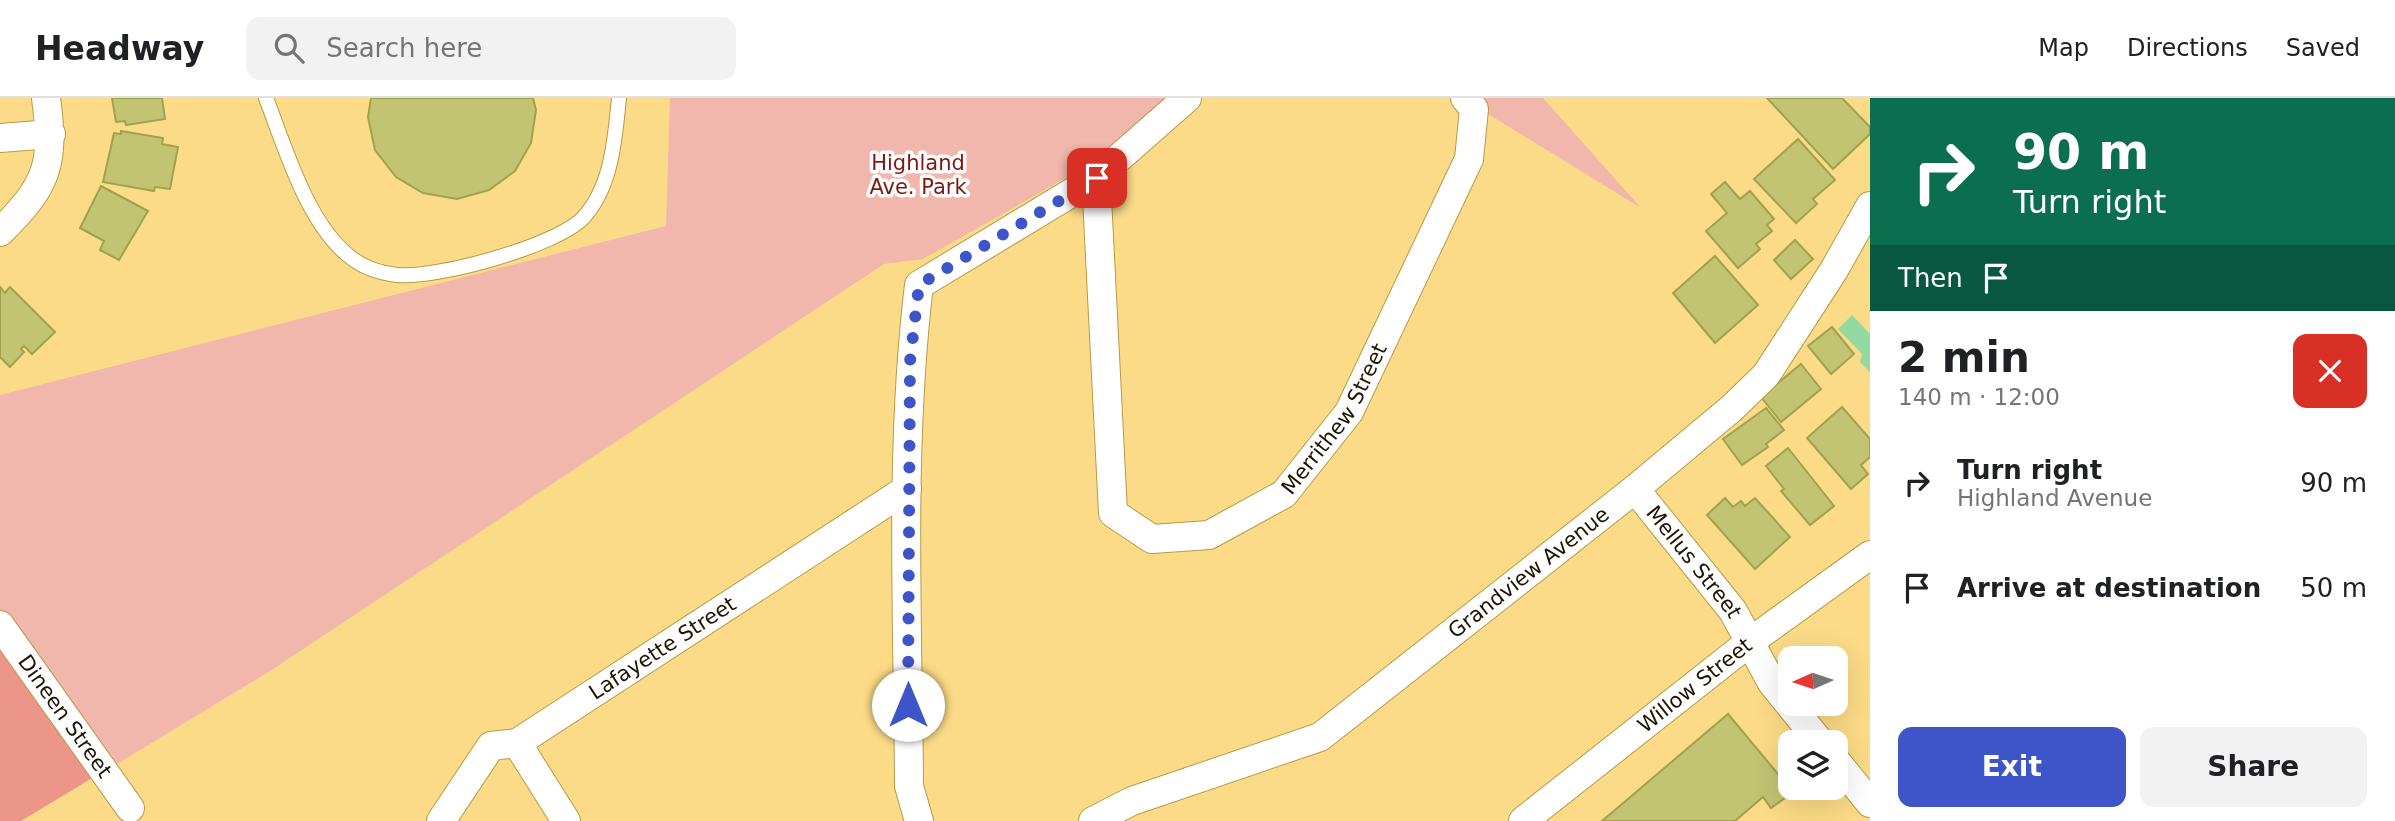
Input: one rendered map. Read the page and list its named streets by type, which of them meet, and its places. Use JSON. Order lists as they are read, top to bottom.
{
  "streets": {
    "street": [
      "Merrithew Street",
      "Mellus Street",
      "Grandview Avenue",
      "Lafayette Street",
      "Willow Street",
      "Dineen Street"
    ]
  },
  "crossings": [
    ["Mellus Street", "Grandview Avenue"],
    ["Mellus Street", "Willow Street"]
  ],
  "parks": ["Highland Ave. Park"],
  "north": "left",
  "page": {
    "header": "Headway",
    "search": "Search here",
    "nav": ["Map", "Directions", "Saved"],
    "turn": ["90 m", "Turn right"],
    "then": "Then",
    "heading": ["2 min", "140 m · 12:00"],
    "list": [
      {
        "name": "Turn right",
        "note": "Highland Avenue",
        "value": "90 m"
      },
      {
        "name": "Arrive at destination",
        "value": "50 m"
      }
    ],
    "buttons": ["Exit", "Share"]
  }
}
